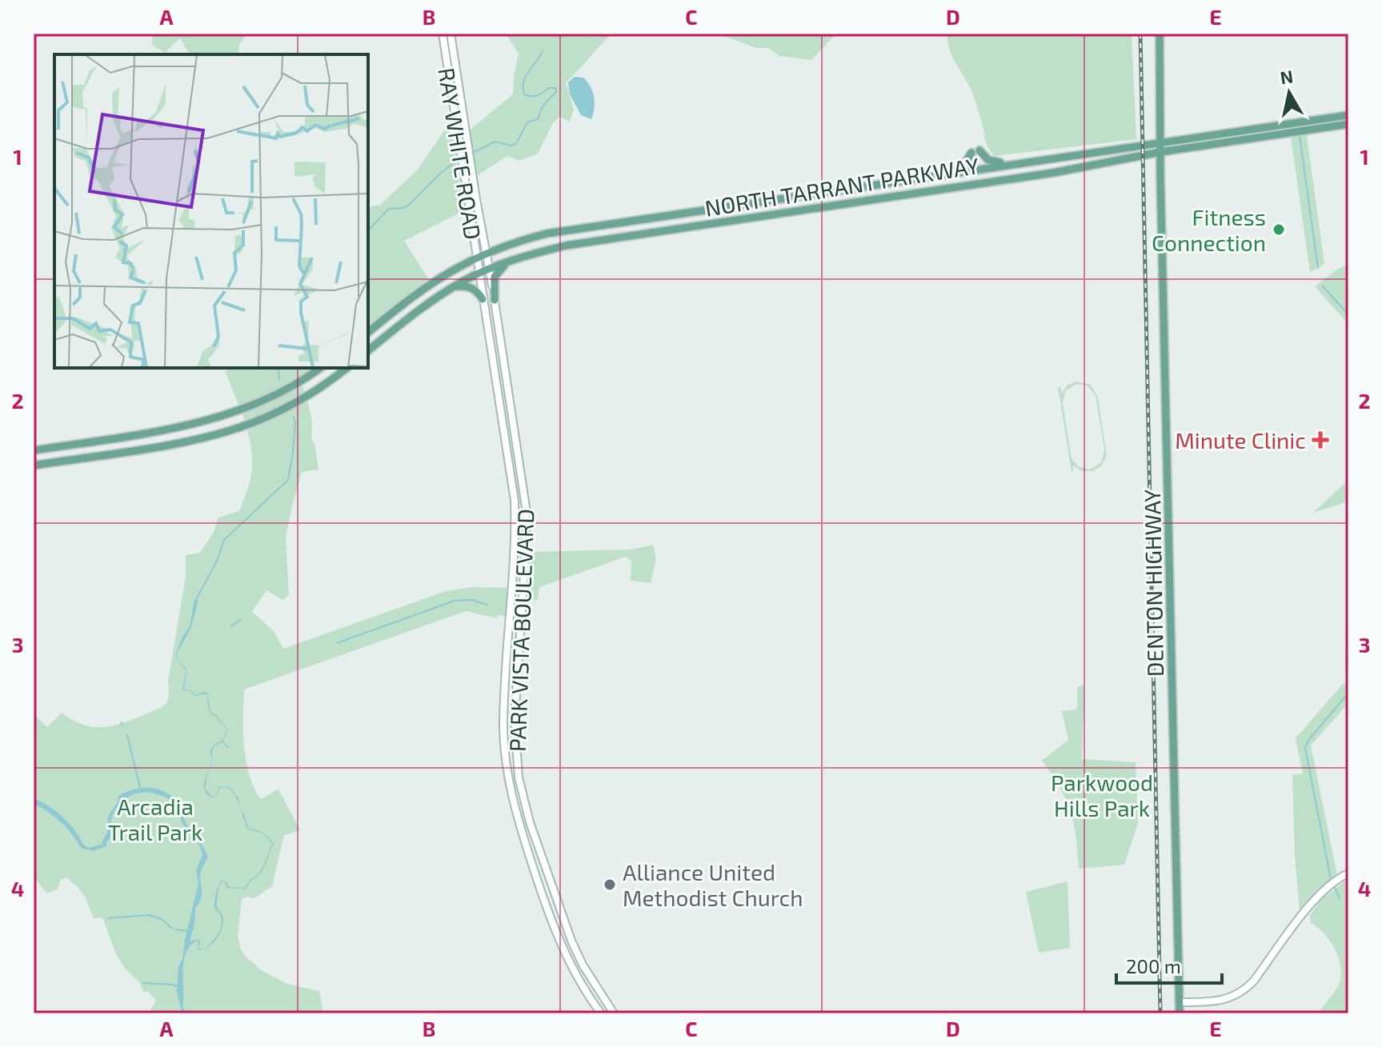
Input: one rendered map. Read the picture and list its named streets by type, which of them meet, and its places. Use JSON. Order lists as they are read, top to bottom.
{
  "streets": {
    "main road": [
      "RAY WHITE ROAD",
      "NORTH TARRANT PARKWAY",
      "DENTON HIGHWAY",
      "PARK VISTA BOULEVARD"
    ]
  },
  "crossings": [
    ["RAY WHITE ROAD", "NORTH TARRANT PARKWAY"],
    ["RAY WHITE ROAD", "PARK VISTA BOULEVARD"],
    ["NORTH TARRANT PARKWAY", "DENTON HIGHWAY"],
    ["NORTH TARRANT PARKWAY", "PARK VISTA BOULEVARD"]
  ],
  "parks": ["Parkwood Hills Park", "Arcadia Trail Park"],
  "places": {
    "other": ["Fitness Connection", "Alliance United Methodist Church"],
    "health": ["Minute Clinic"]
  },
  "scale_bar": "200 m",
  "north": "top",
  "grid": {
    "columns": [
      "A",
      "B",
      "C",
      "D",
      "E"
    ],
    "rows": [
      "1",
      "2",
      "3",
      "4"
    ]
  }
}
